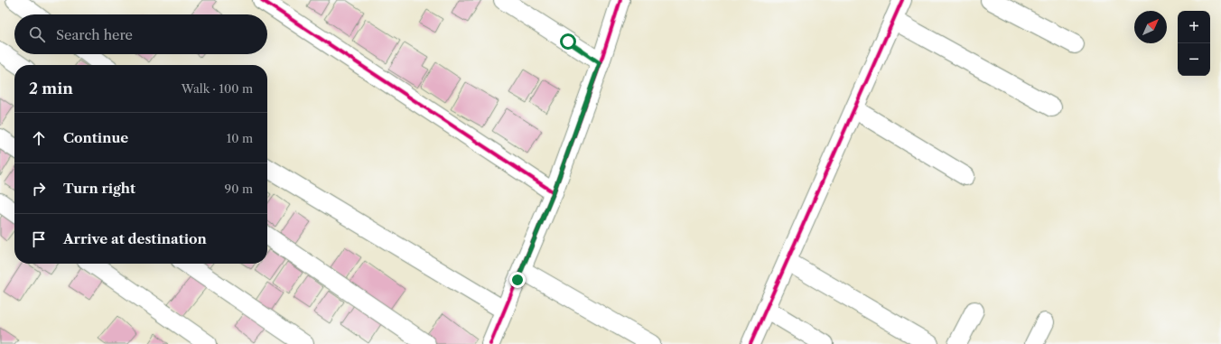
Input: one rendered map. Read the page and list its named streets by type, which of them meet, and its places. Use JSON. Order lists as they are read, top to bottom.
{
  "north": "top right",
  "page": {
    "map_buttons": ["+", "−"],
    "search": "Search here",
    "heading": ["2 min", "Walk · 100 m"],
    "list": [
      ["Continue", "10 m"],
      ["Turn right", "90 m"],
      "Arrive at destination"
    ]
  }
}
